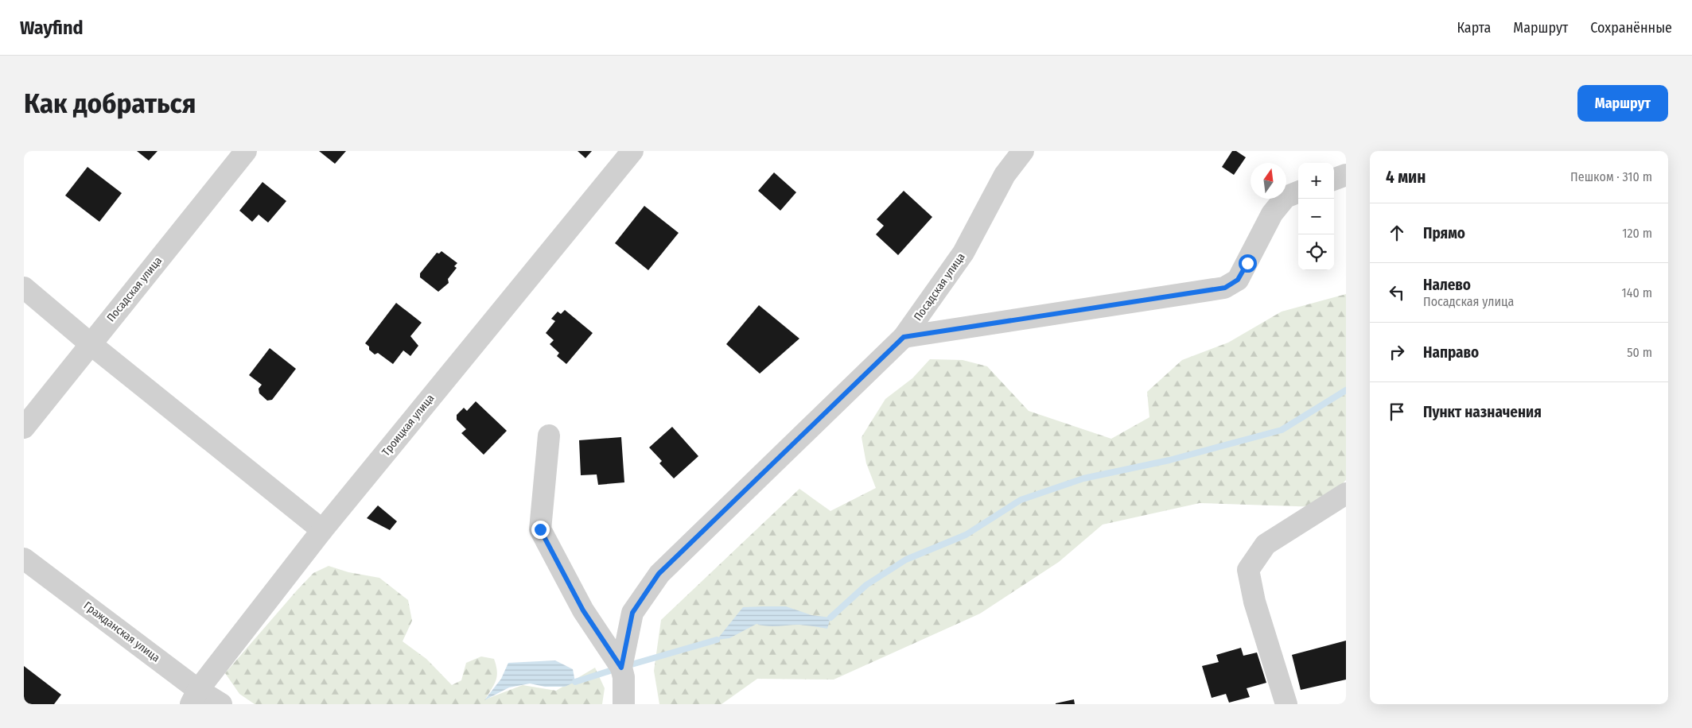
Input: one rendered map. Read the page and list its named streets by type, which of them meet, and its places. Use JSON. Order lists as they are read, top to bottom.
{
  "streets": {
    "street": ["Посадская улица", "Троицкая улица", "Гражданская улица"]
  },
  "crossings": [
    ["Троицкая улица", "Гражданская улица"]
  ],
  "north": "top",
  "page": {
    "header": "Wayfind",
    "nav": ["Карта", "Маршрут", "Сохранённые"],
    "buttons": "Маршрут",
    "title": "Как добраться",
    "heading": ["4 мин", "Пешком · 310 m"],
    "map_buttons": ["+", "−"],
    "list": [
      ["Прямо", "120 m"],
      ["Налево", "Посадская улица", "140 m"],
      ["Направо", "50 m"],
      "Пункт назначения"
    ]
  }
}
